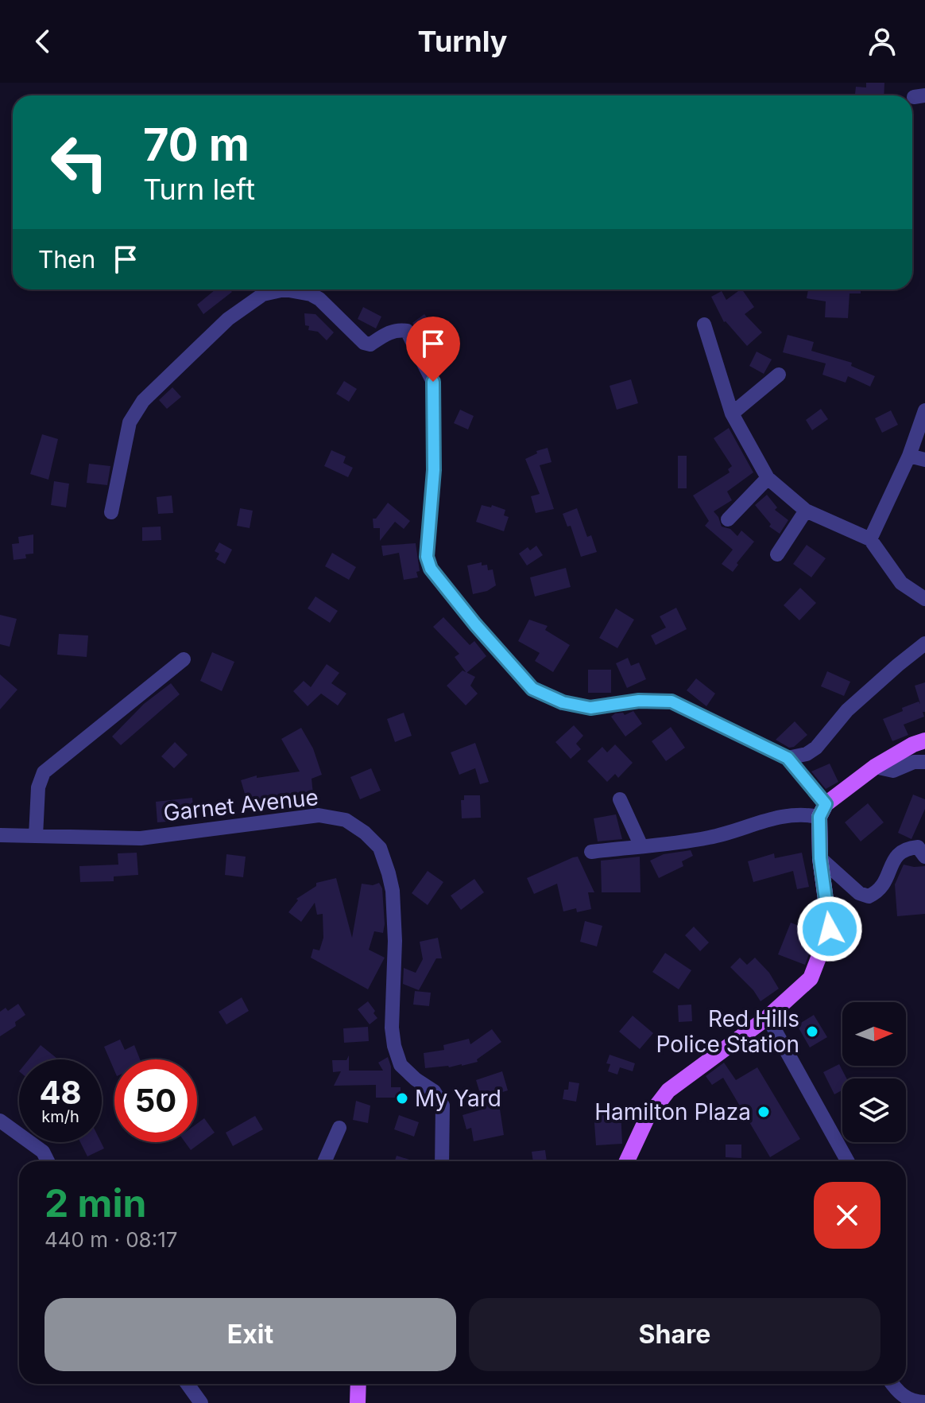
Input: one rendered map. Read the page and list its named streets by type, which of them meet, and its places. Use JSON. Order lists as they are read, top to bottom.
{
  "streets": {
    "street": ["Garnet Avenue"]
  },
  "places": ["Red Hills Police Station", "My Yard", "Hamilton Plaza"],
  "north": "right",
  "page": {
    "header": "Turnly",
    "turn": ["70 m", "Turn left"],
    "then": "Then",
    "speed": "48 km/h",
    "limit": "50",
    "heading": ["2 min", "440 m · 08:17"],
    "buttons": ["Exit", "Share"]
  }
}
